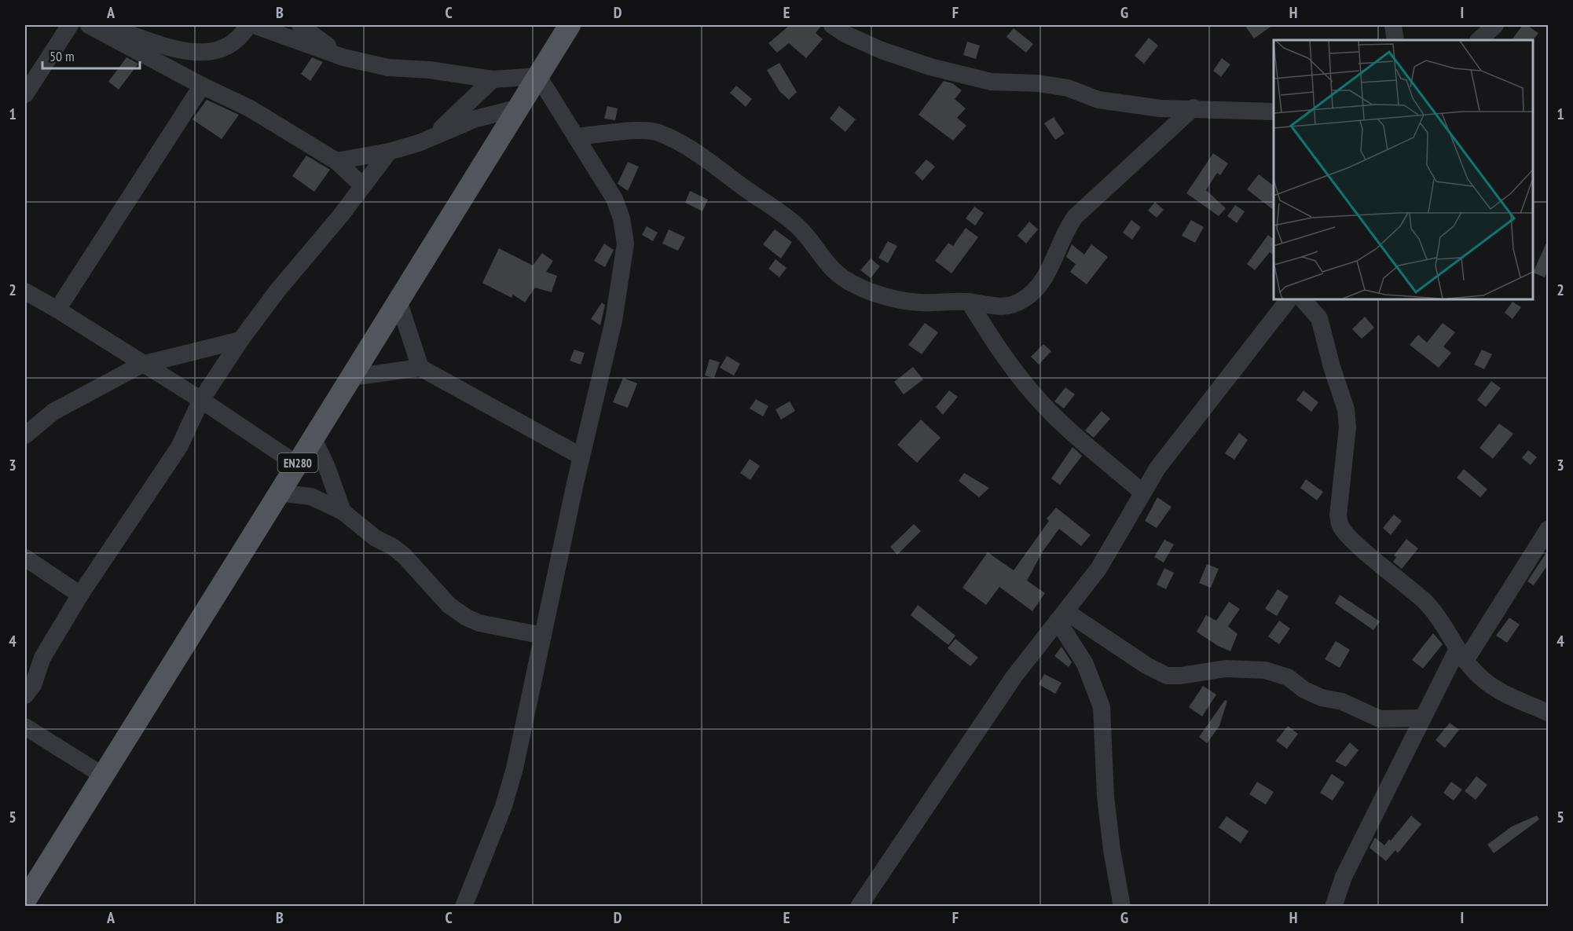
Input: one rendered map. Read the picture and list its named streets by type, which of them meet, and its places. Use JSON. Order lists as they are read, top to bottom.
{
  "streets": {
    "main road": ["EN280"]
  },
  "scale_bar": "50 m",
  "grid": {
    "columns": [
      "A",
      "B",
      "C",
      "D",
      "E",
      "F",
      "G",
      "H",
      "I"
    ],
    "rows": [
      "1",
      "2",
      "3",
      "4",
      "5"
    ]
  }
}
